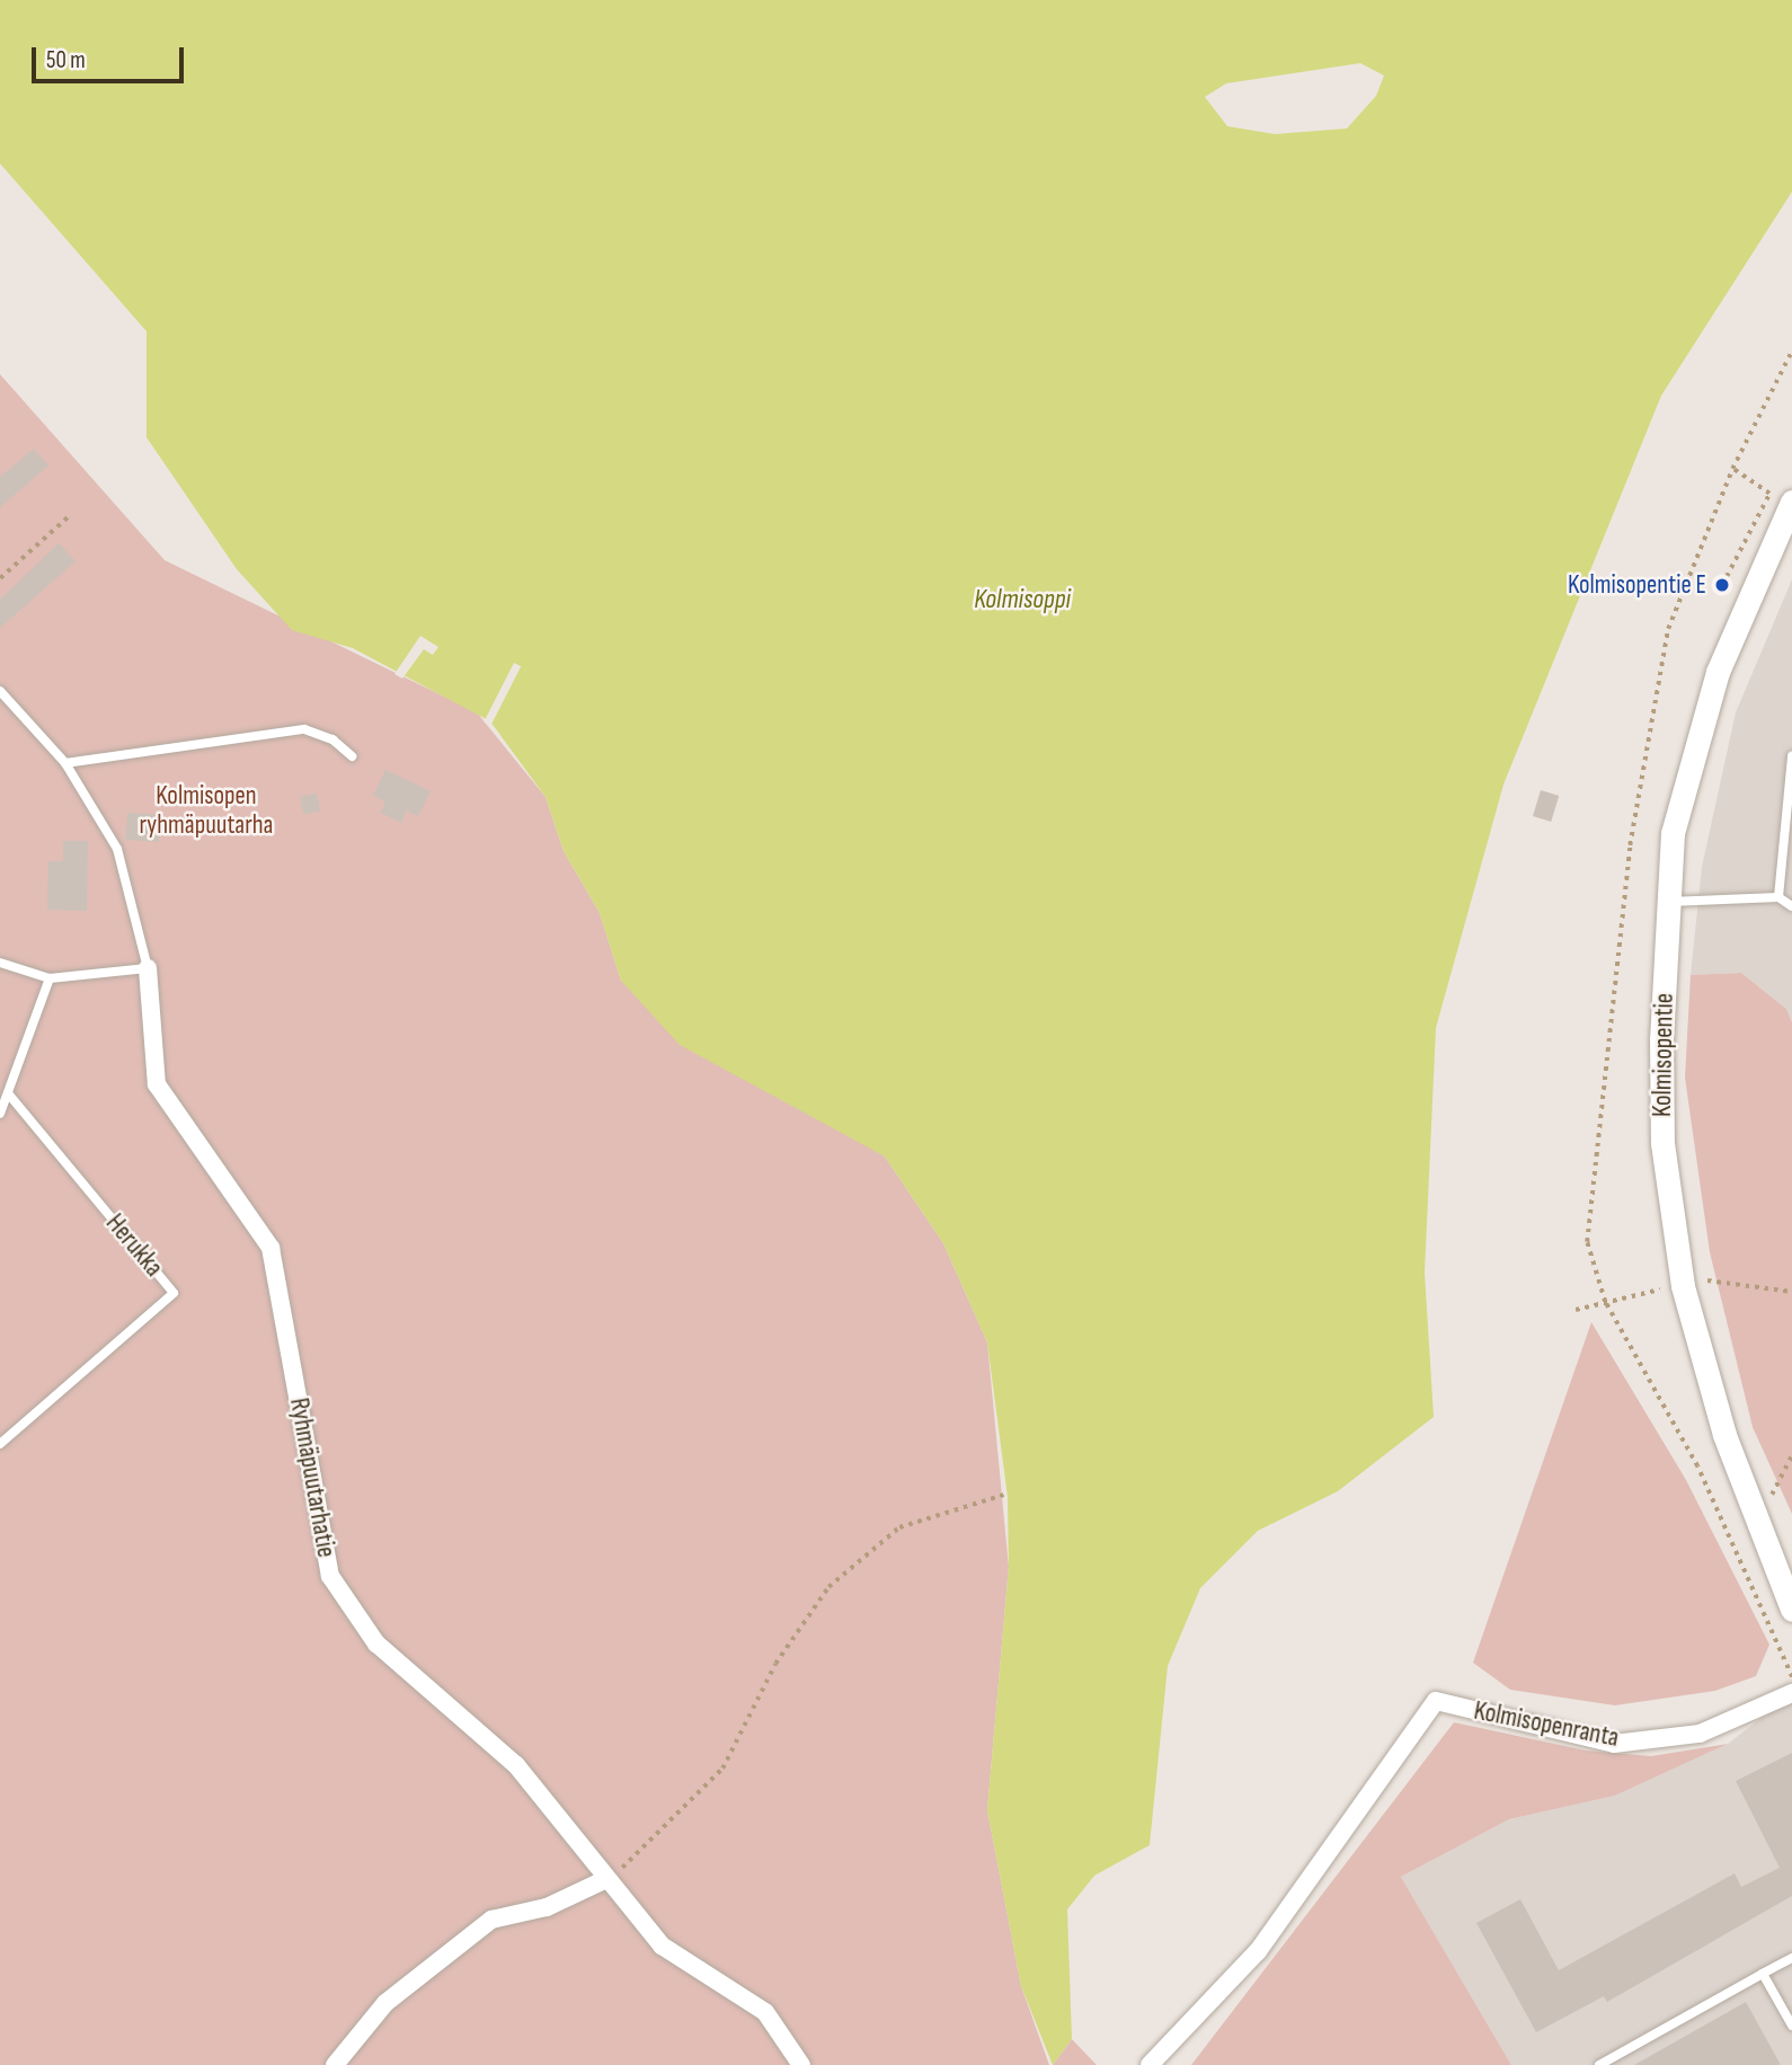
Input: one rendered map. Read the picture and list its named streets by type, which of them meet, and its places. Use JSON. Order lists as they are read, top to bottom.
{
  "streets": {
    "main road": ["Kolmisopentie"],
    "street": ["Ryhmäpuutarhatie", "Kolmisopenranta"],
    "lane": ["Herukka"]
  },
  "water": ["Kolmisoppi"],
  "parks": ["Kolmisopen ryhmäpuutarha"],
  "places": ["Kolmisopentie E"],
  "scale_bar": "50 m"
}
